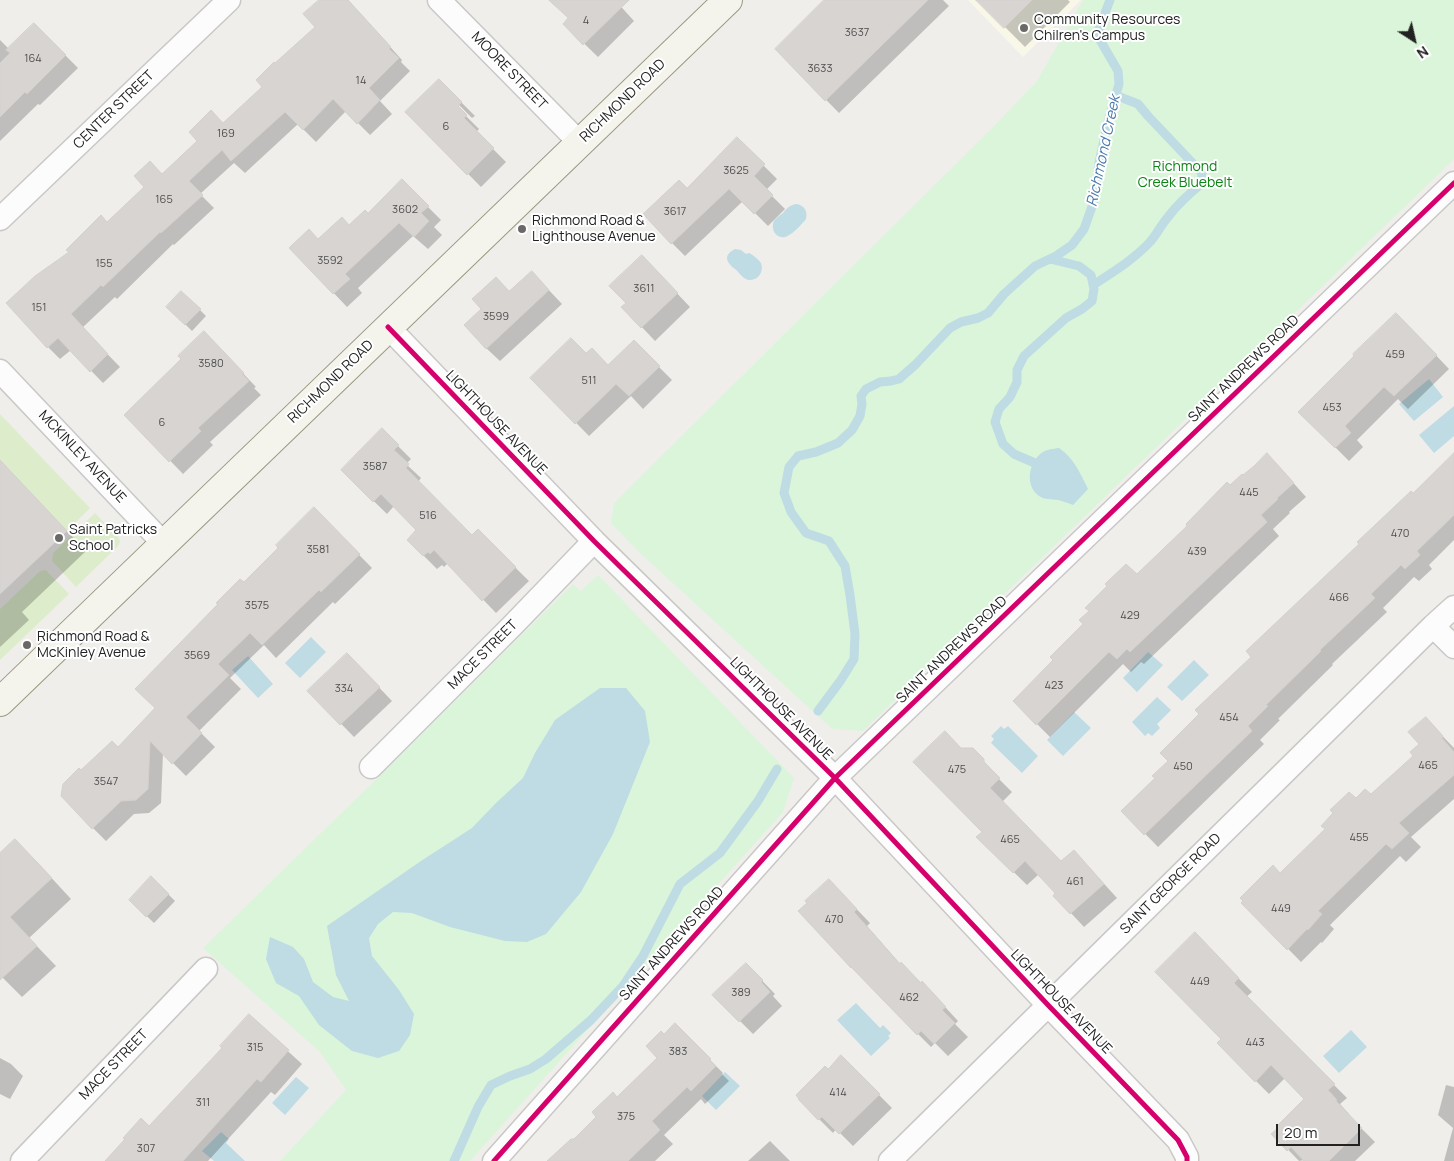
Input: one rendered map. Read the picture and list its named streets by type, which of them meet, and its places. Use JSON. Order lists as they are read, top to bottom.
{
  "streets": {
    "street": [
      "MOORE STREET",
      "RICHMOND ROAD",
      "CENTER STREET",
      "SAINT ANDREWS ROAD",
      "LIGHTHOUSE AVENUE",
      "MCKINLEY AVENUE",
      "MACE STREET",
      "SAINT GEORGE ROAD"
    ]
  },
  "crossings": [
    ["MOORE STREET", "RICHMOND ROAD"],
    ["RICHMOND ROAD", "LIGHTHOUSE AVENUE"],
    ["RICHMOND ROAD", "MCKINLEY AVENUE"],
    ["SAINT ANDREWS ROAD", "LIGHTHOUSE AVENUE"],
    ["LIGHTHOUSE AVENUE", "MACE STREET"],
    ["LIGHTHOUSE AVENUE", "SAINT GEORGE ROAD"]
  ],
  "water": ["Richmond Creek"],
  "parks": ["Richmond Creek Bluebelt"],
  "places": [
    "Community Resources Chilren's Campus",
    "Richmond Road & Lighthouse Avenue",
    "Saint Patricks School",
    "Richmond Road & McKinley Avenue"
  ],
  "house_numbers": [
    "4",
    "3637",
    "164",
    "3633",
    "14",
    "6",
    "169",
    "3625",
    "165",
    "3602",
    "3617",
    "3592",
    "155",
    "3611",
    "151",
    "3599",
    "459",
    "3580",
    "511",
    "453",
    "6",
    "3587",
    "445",
    "516",
    "470",
    "3581",
    "439",
    "466",
    "3575",
    "429",
    "3569",
    "423",
    "334",
    "454",
    "465",
    "450",
    "475",
    "3547",
    "455",
    "465",
    "461",
    "449",
    "470",
    "449",
    "389",
    "462",
    "443",
    "315",
    "383",
    "414",
    "311",
    "375",
    "307"
  ],
  "scale_bar": "20 m",
  "north": "bottom right"
}
